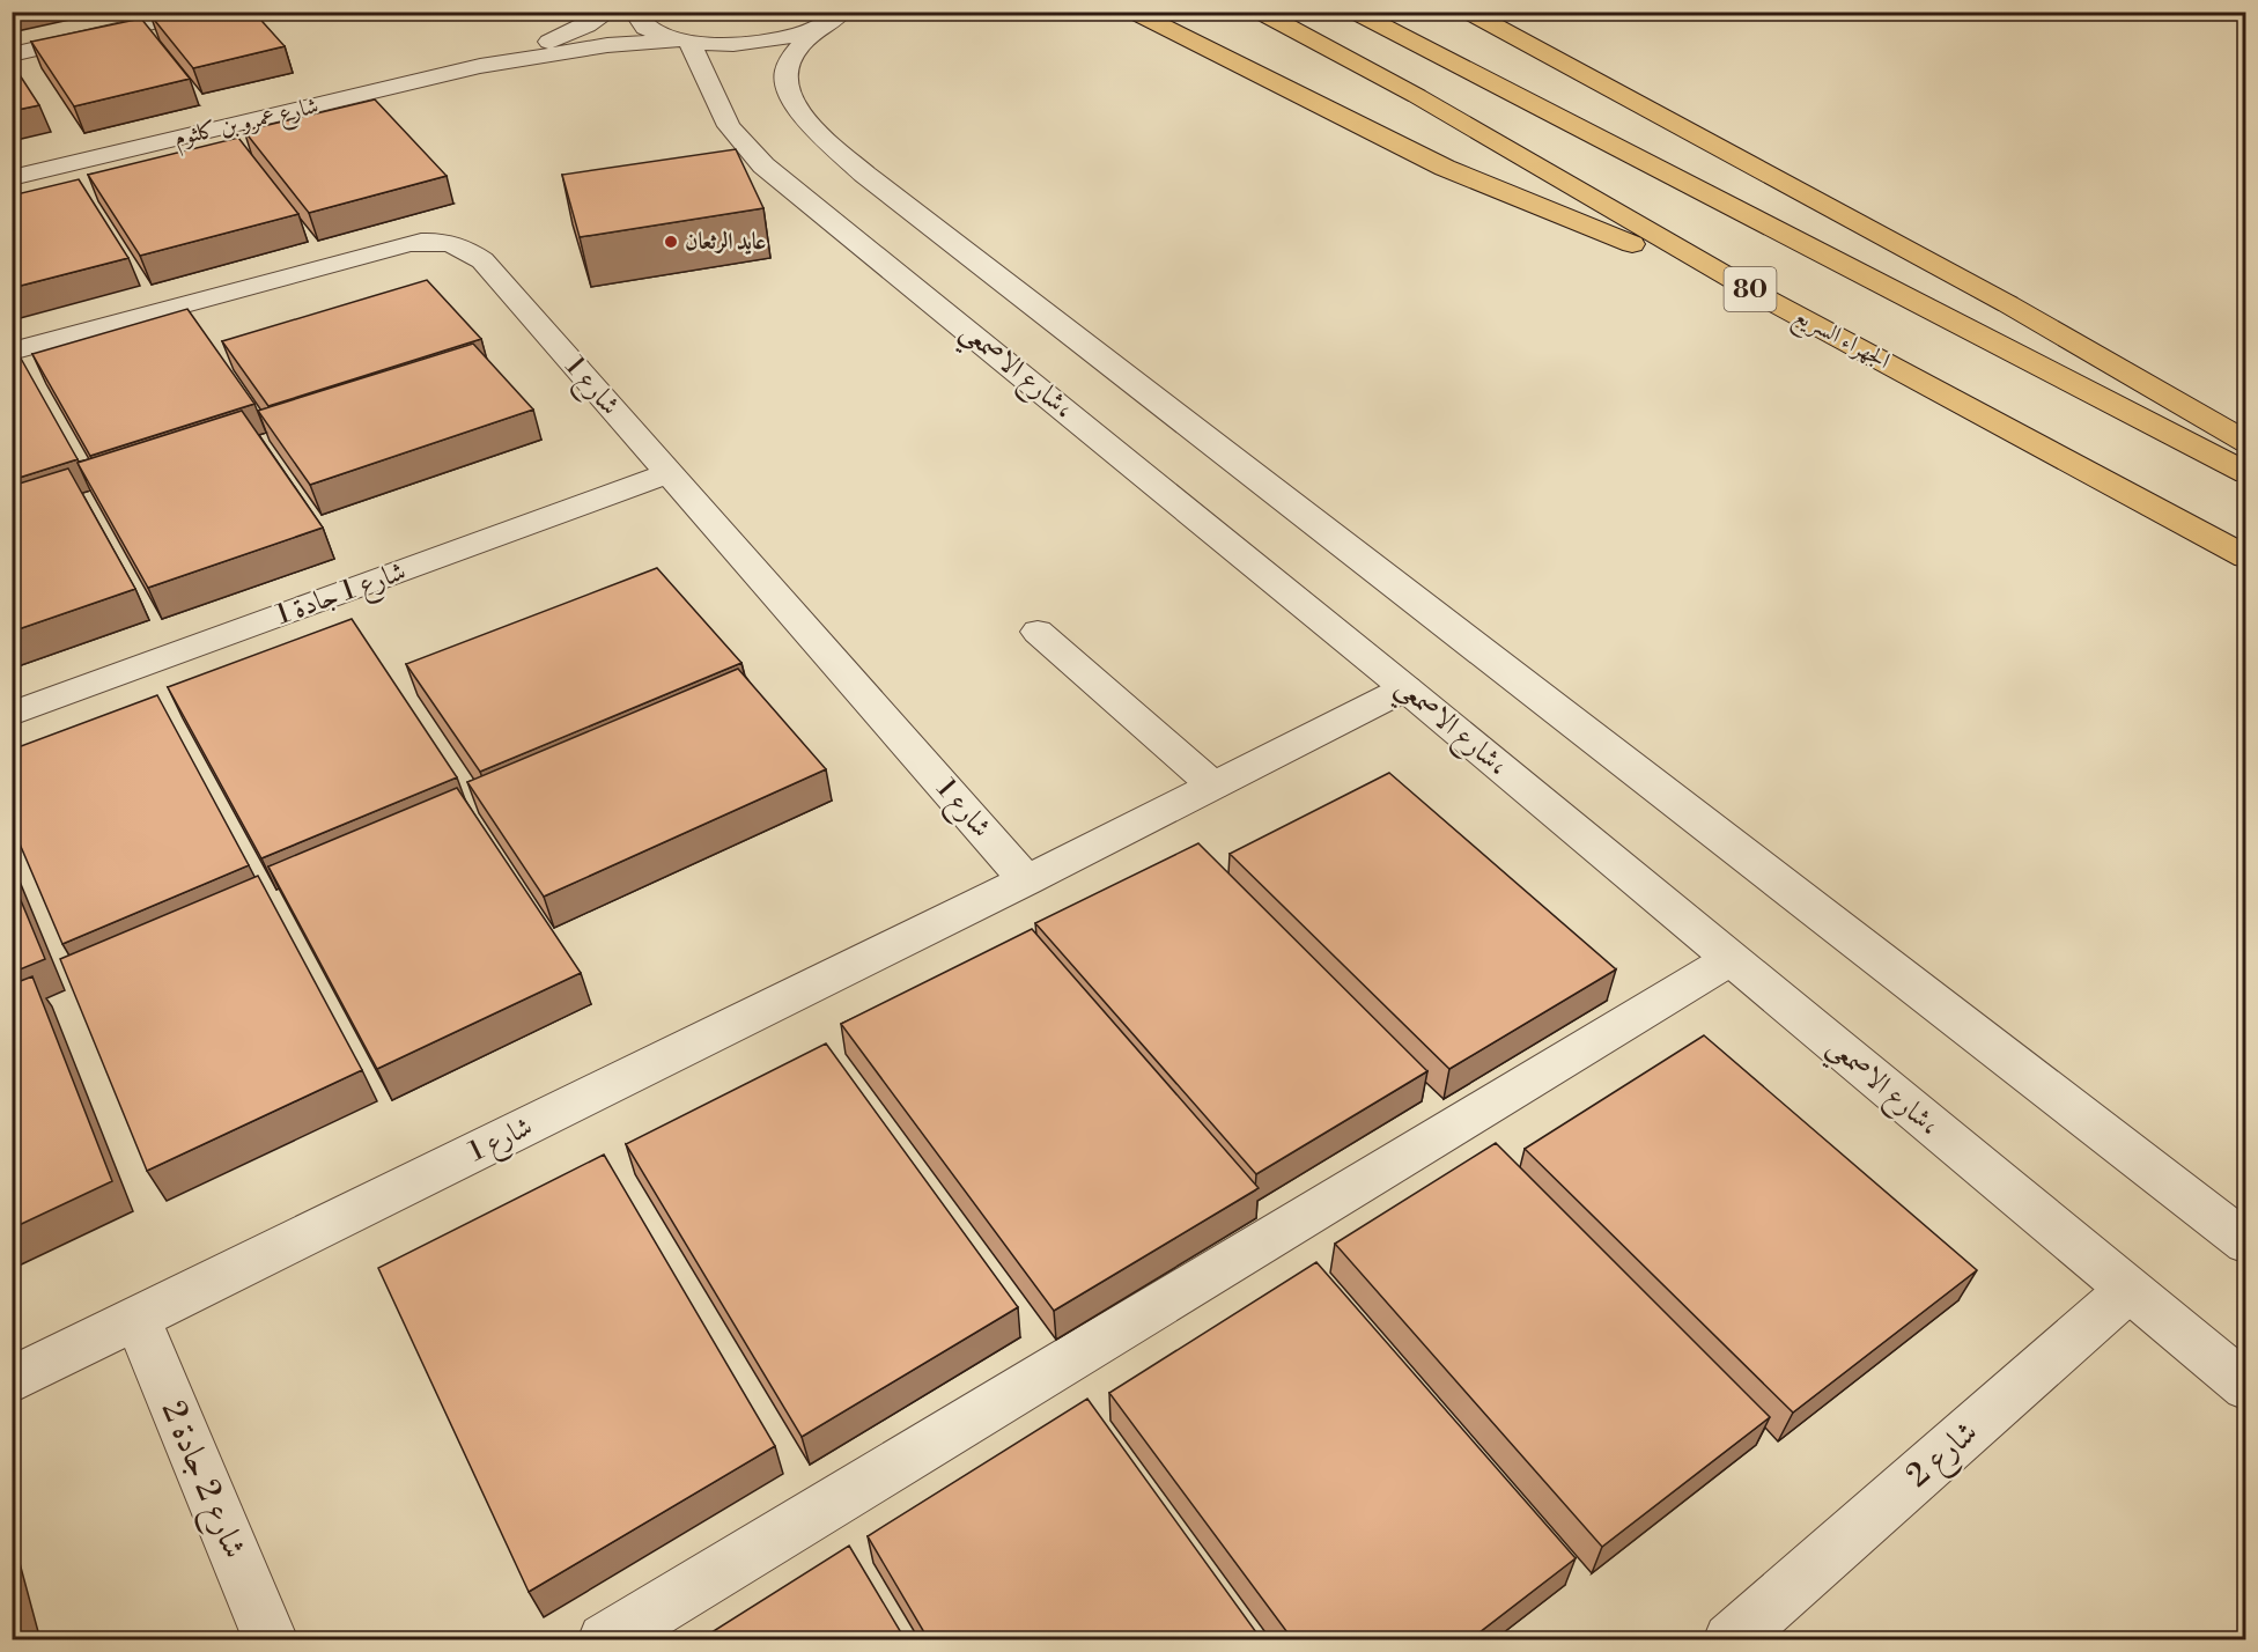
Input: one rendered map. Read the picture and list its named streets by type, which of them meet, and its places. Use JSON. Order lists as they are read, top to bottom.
{
  "streets": {
    "highway": ["80", "الجهراء السريع"],
    "street": [
      "شارع عمرو بن كلثوم",
      "شارع الاصمعي،",
      "شارع 1",
      "شارع 1 جادة 1",
      "شارع 2",
      "شارع 2 جادة 2"
    ]
  },
  "crossings": [
    ["شارع عمرو بن كلثوم", "شارع الاصمعي،"],
    ["شارع الاصمعي،", "شارع 1"],
    ["شارع الاصمعي،", "شارع 2"],
    ["شارع 1", "شارع 1 جادة 1"],
    ["شارع 1", "شارع 2 جادة 2"]
  ],
  "places": ["عايد الرثعان"]
}
